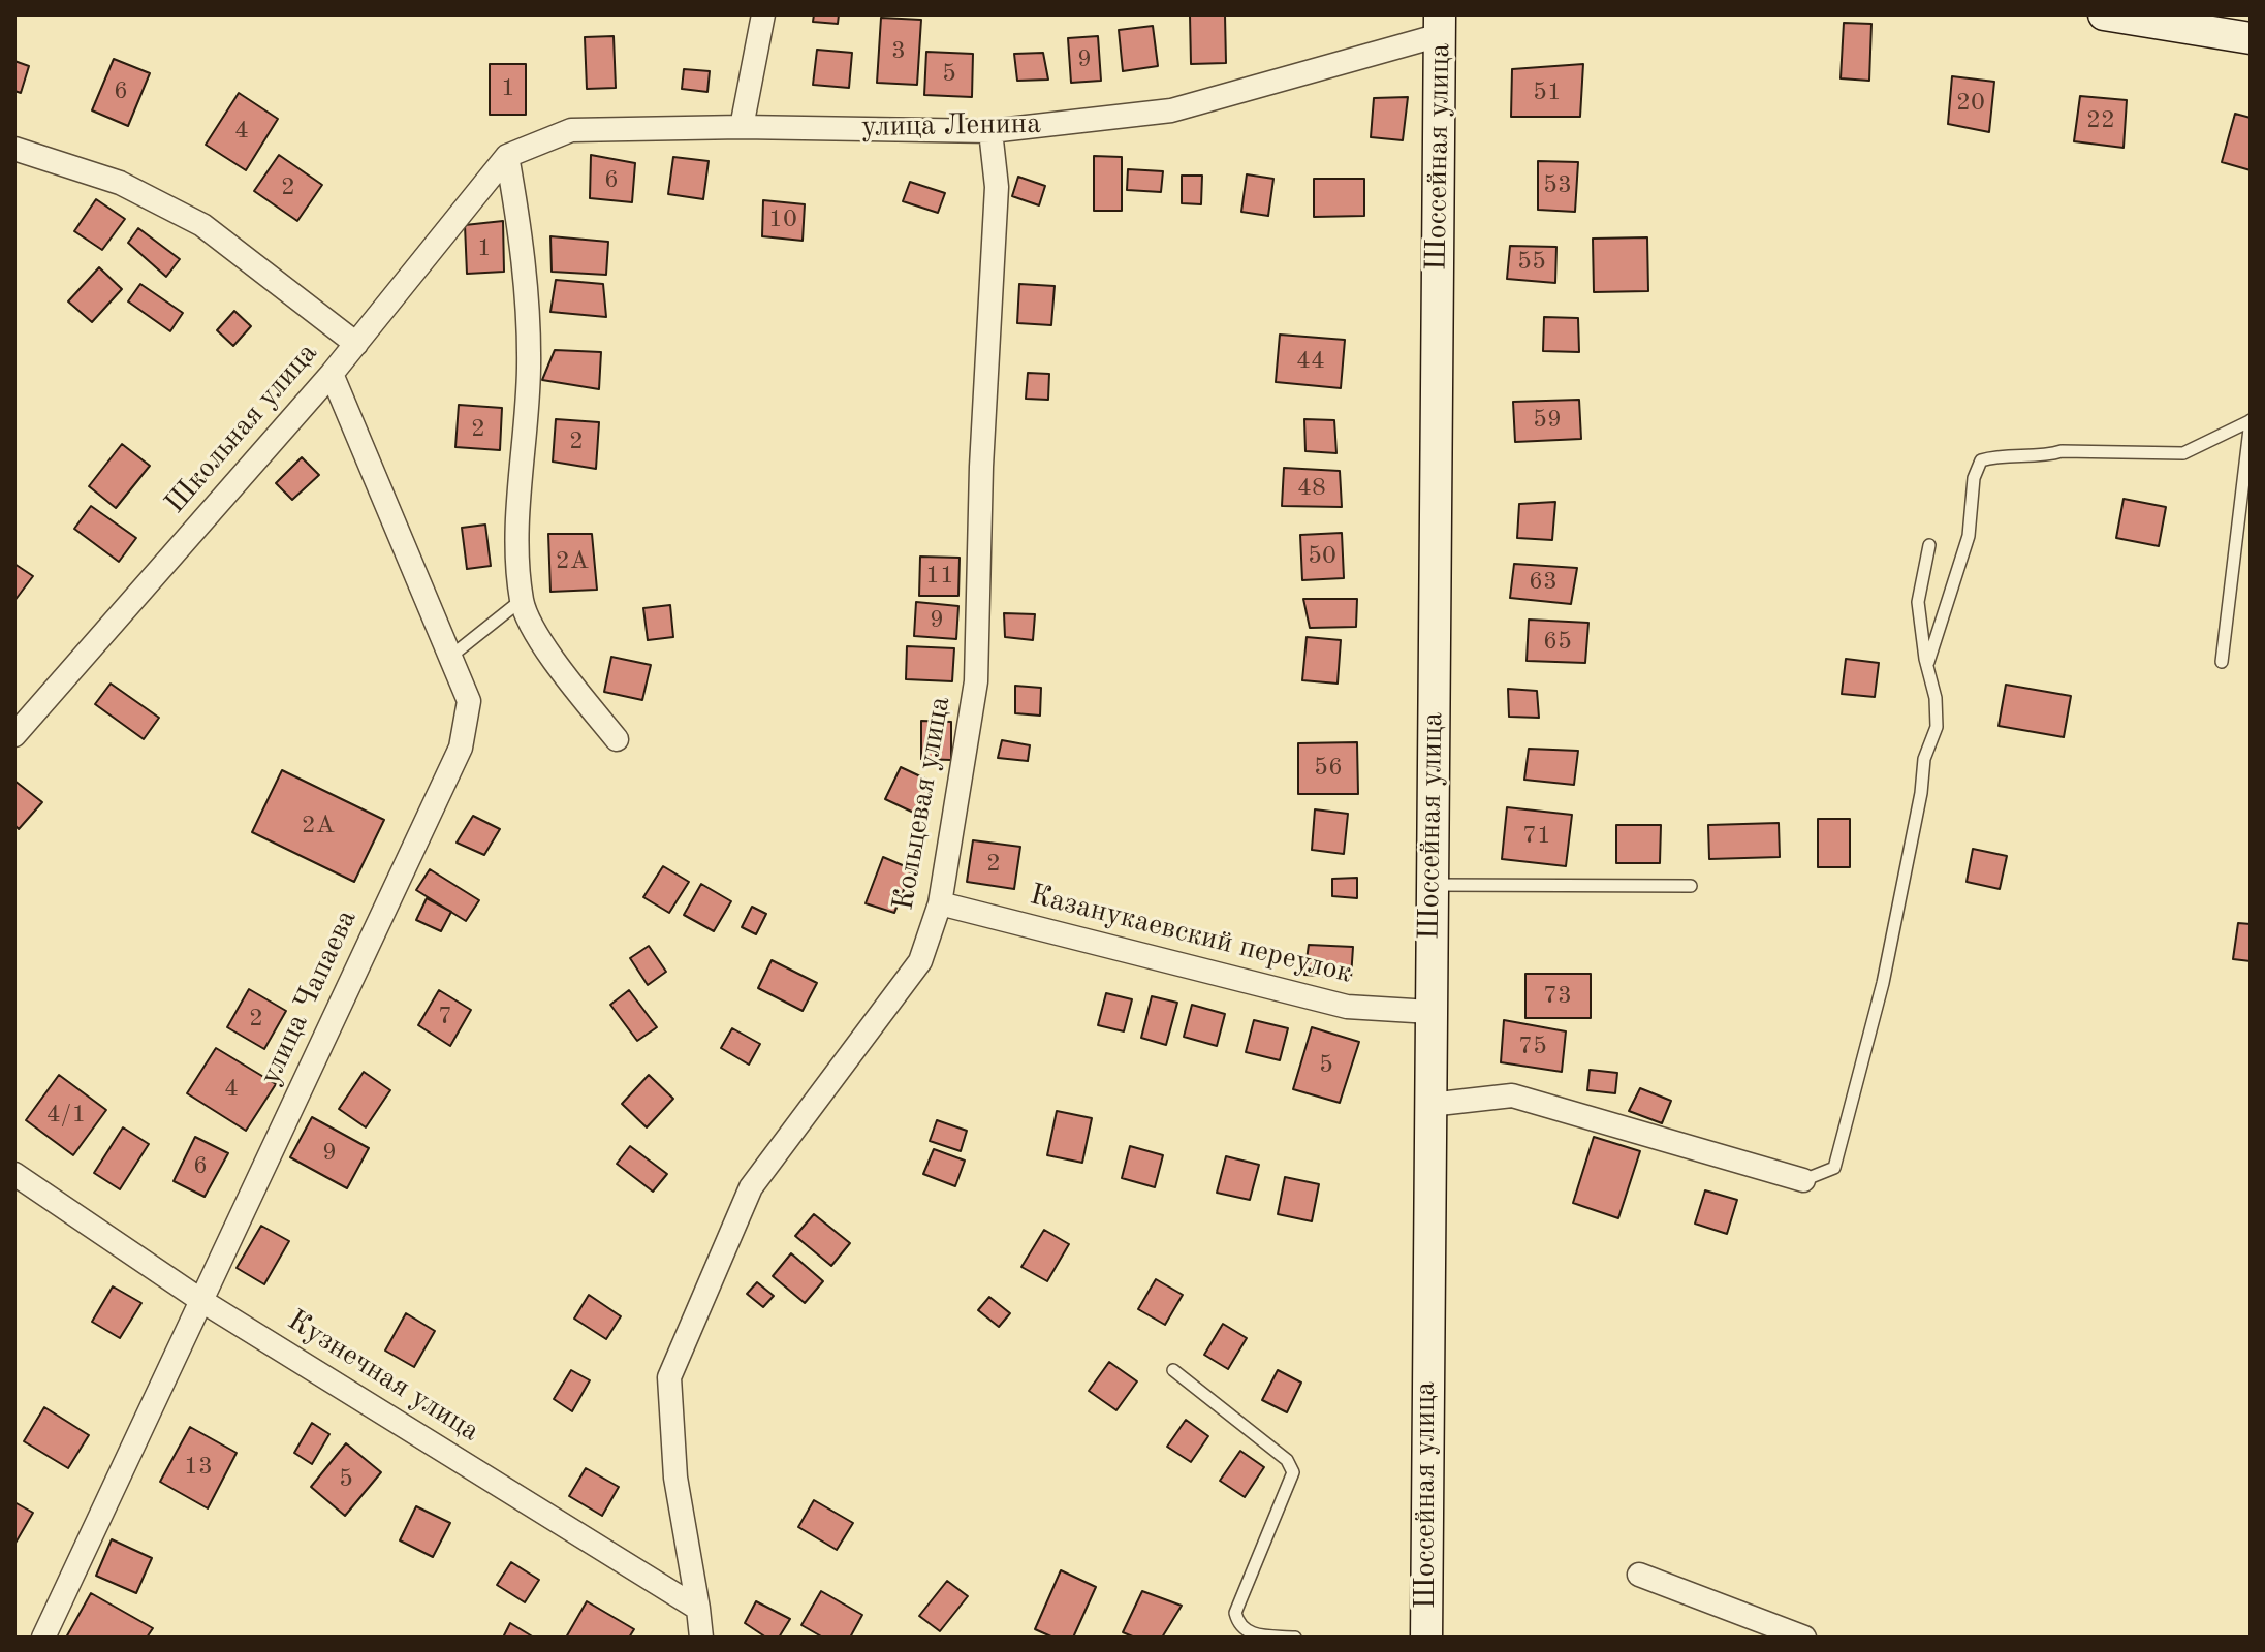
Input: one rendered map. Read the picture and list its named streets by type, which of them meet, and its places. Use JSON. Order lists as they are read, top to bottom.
{
  "streets": {
    "street": [
      "улица Ленина",
      "Шоссейная улица",
      "Школьная улица",
      "Кольцевая улица",
      "Казанукаевский переулок",
      "улица Чапаева",
      "Кузнечная улица"
    ]
  },
  "crossings": [
    ["улица Ленина", "Шоссейная улица"],
    ["улица Ленина", "Школьная улица"],
    ["улица Ленина", "Кольцевая улица"],
    ["Шоссейная улица", "Казанукаевский переулок"],
    ["Школьная улица", "улица Чапаева"],
    ["Кольцевая улица", "Казанукаевский переулок"],
    ["Кольцевая улица", "Кузнечная улица"],
    ["улица Чапаева", "Кузнечная улица"]
  ],
  "house_numbers": [
    "3",
    "9",
    "5",
    "1",
    "6",
    "51",
    "20",
    "22",
    "4",
    "6",
    "53",
    "2",
    "10",
    "1",
    "55",
    "44",
    "59",
    "2",
    "2",
    "48",
    "50",
    "2А",
    "11",
    "63",
    "9",
    "65",
    "56",
    "2А",
    "71",
    "2",
    "73",
    "7",
    "2",
    "75",
    "5",
    "4",
    "4/1",
    "9",
    "6",
    "13",
    "5"
  ]
}
